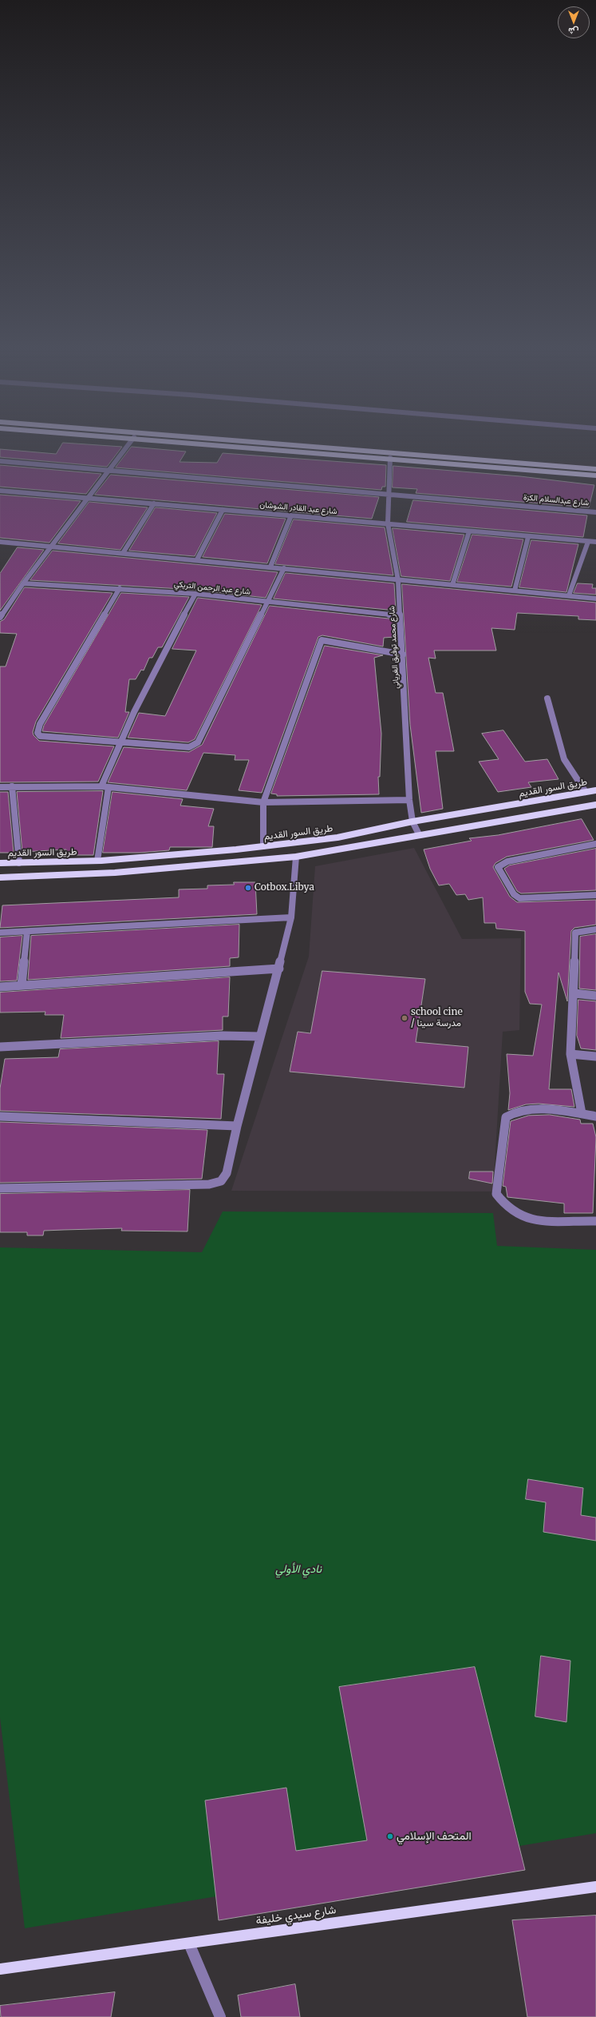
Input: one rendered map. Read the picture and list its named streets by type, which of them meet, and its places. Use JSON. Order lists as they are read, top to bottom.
{
  "streets": {
    "main road": ["طريق السور القديم", "شارع سيدي خليفة"],
    "street": [
      "شارع عبدالسلام الكزة",
      "شارع عبد القادر الشوشان",
      "شارع عبد الرحمن التريكي",
      "شارع محمد توفيق الغرياني"
    ]
  },
  "crossings": [
    ["شارع عبدالسلام الكزة", "شارع محمد توفيق الغرياني"],
    ["شارع عبد القادر الشوشان", "شارع محمد توفيق الغرياني"],
    ["شارع عبد الرحمن التريكي", "شارع محمد توفيق الغرياني"],
    ["شارع محمد توفيق الغرياني", "طريق السور القديم"]
  ],
  "parks": ["نادي الأولي"],
  "places": ["Cotbox.Libya", "school cine / مدرسة سينا", "المتحف الإسلامي"],
  "north": "bottom"
}
